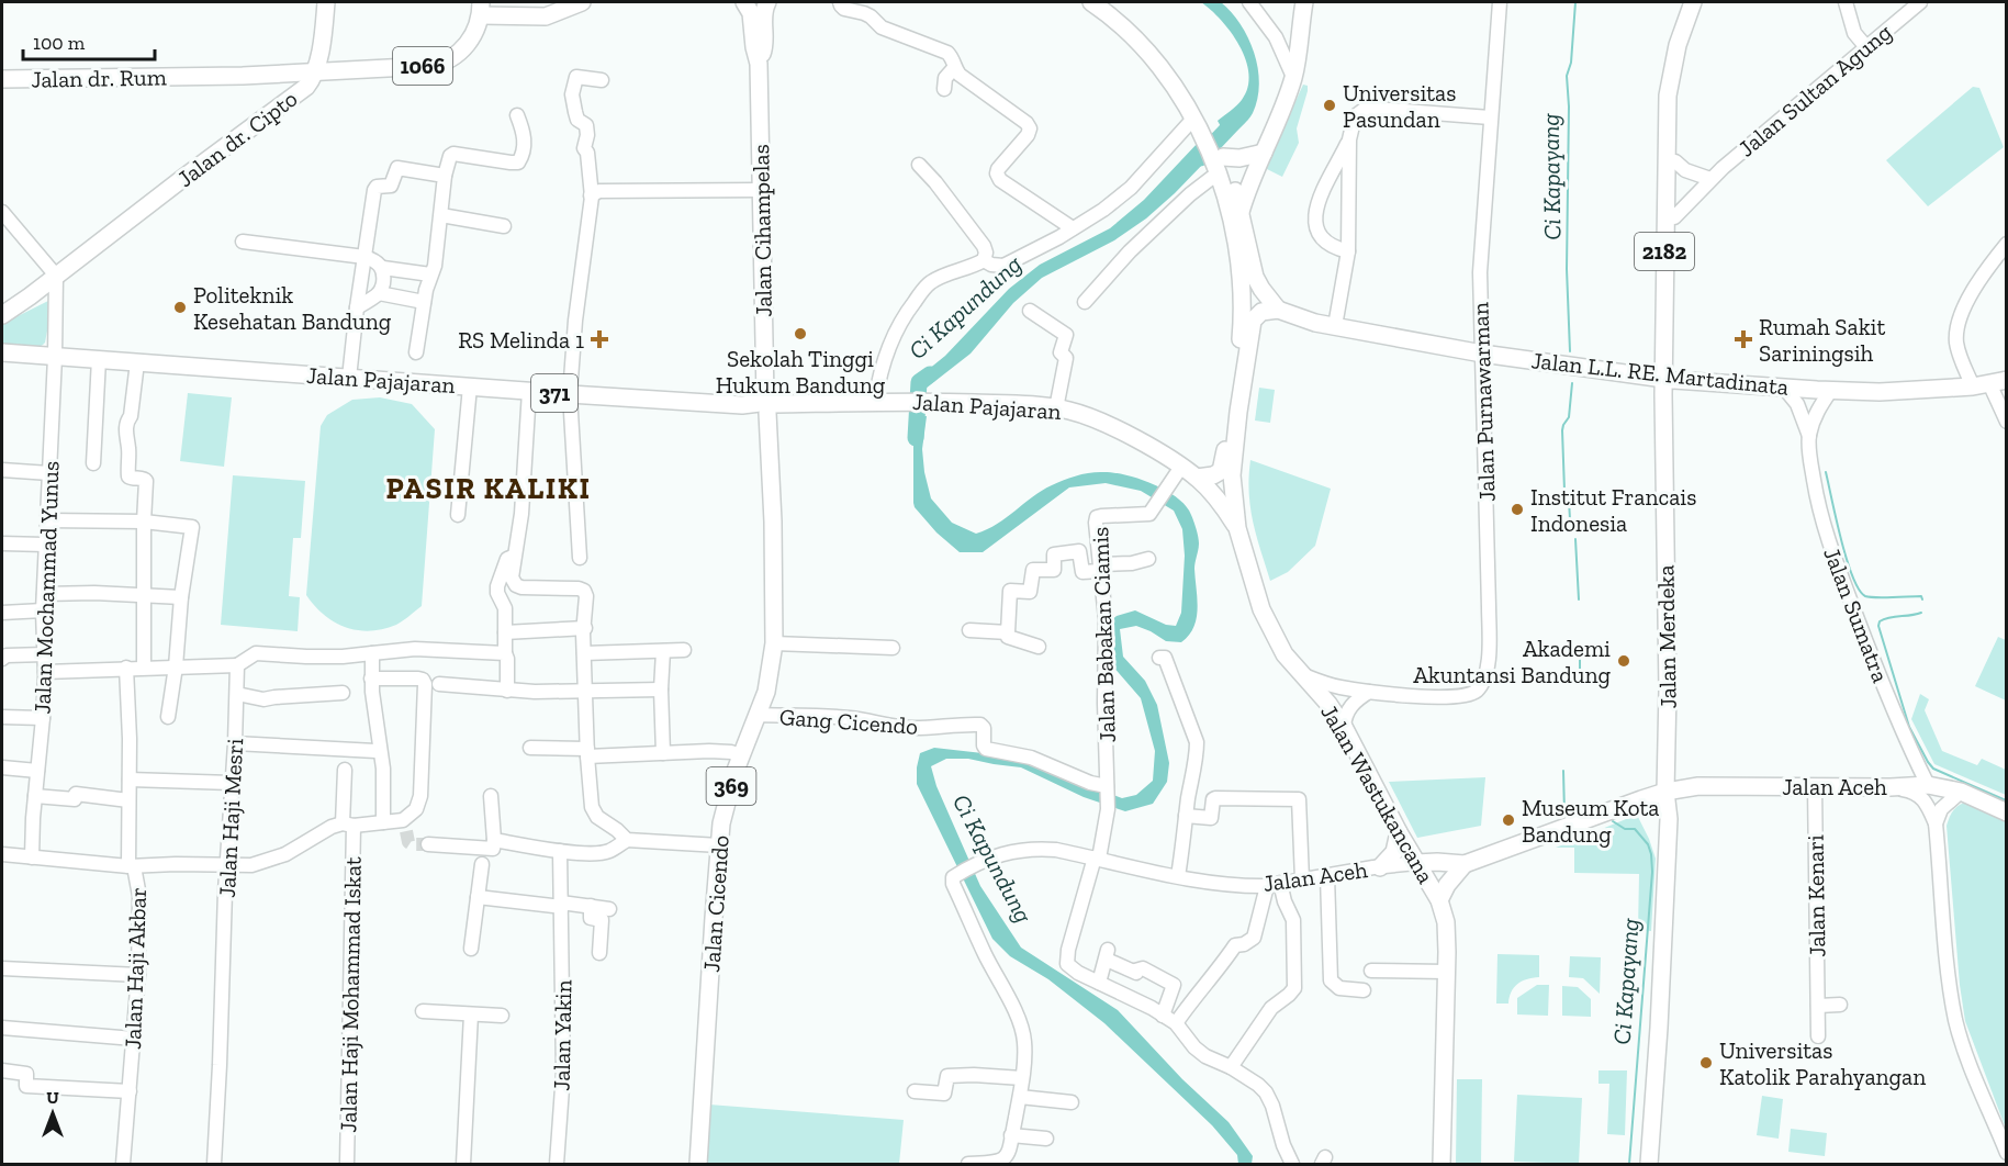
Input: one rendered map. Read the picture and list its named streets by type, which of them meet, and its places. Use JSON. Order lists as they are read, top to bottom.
{
  "streets": {
    "main road": [
      "1066",
      "Jalan dr. Rum",
      "Jalan dr. Cipto",
      "Jalan Cihampelas",
      "2182",
      "Jalan L.L. RE. Martadinata",
      "Jalan Pajajaran",
      "371",
      "Jalan Merdeka",
      "369",
      "Jalan Aceh",
      "Jalan Wastukancana",
      "Jalan Cicendo"
    ],
    "street": [
      "Jalan Sultan Agung",
      "Jalan Purnawarman",
      "Jalan Mochammad Yunus",
      "Jalan Sumatra",
      "Jalan Babakan Ciamis",
      "Gang Cicendo",
      "Jalan Haji Mesri",
      "Jalan Kenari",
      "Jalan Haji Akbar",
      "Jalan Haji Mohammad Iskat",
      "Jalan Yakin"
    ]
  },
  "crossings": [
    ["Jalan dr. Rum", "Jalan dr. Cipto"],
    ["Jalan Sultan Agung", "2182"],
    ["Jalan dr. Cipto", "Jalan Mochammad Yunus"],
    ["Jalan Cihampelas", "Jalan Pajajaran"],
    ["Jalan Cihampelas", "Jalan Cicendo"],
    ["2182", "Jalan L.L. RE. Martadinata"],
    ["2182", "Jalan Merdeka"],
    ["Jalan L.L. RE. Martadinata", "Jalan Purnawarman"],
    ["Jalan L.L. RE. Martadinata", "Jalan Sumatra"],
    ["Jalan L.L. RE. Martadinata", "Jalan Merdeka"],
    ["Jalan L.L. RE. Martadinata", "Jalan Wastukancana"],
    ["Jalan Pajajaran", "Jalan Mochammad Yunus"],
    ["Jalan Pajajaran", "Jalan Babakan Ciamis"],
    ["Jalan Pajajaran", "Jalan Wastukancana"],
    ["Jalan Pajajaran", "Jalan Cicendo"],
    ["Jalan Purnawarman", "Jalan Wastukancana"],
    ["Jalan Mochammad Yunus", "Jalan Haji Akbar"],
    ["Jalan Sumatra", "Jalan Aceh"],
    ["Jalan Babakan Ciamis", "Gang Cicendo"],
    ["Jalan Babakan Ciamis", "Jalan Aceh"],
    ["Jalan Merdeka", "Jalan Aceh"],
    ["Gang Cicendo", "Jalan Cicendo"],
    ["Jalan Aceh", "Jalan Wastukancana"],
    ["Jalan Aceh", "Jalan Kenari"]
  ],
  "districts": ["PASIR KALIKI"],
  "water": ["Ci Kapayang", "Ci Kapundung"],
  "places": {
    "other": [
      "Universitas Pasundan",
      "Politeknik Kesehatan Bandung",
      "Sekolah Tinggi Hukum Bandung",
      "Institut Francais Indonesia",
      "Akademi Akuntansi Bandung",
      "Museum Kota Bandung",
      "Universitas Katolik Parahyangan"
    ],
    "health": ["RS Melinda 1", "Rumah Sakit Sariningsih"]
  },
  "scale_bar": "100 m",
  "north": "top"
}
